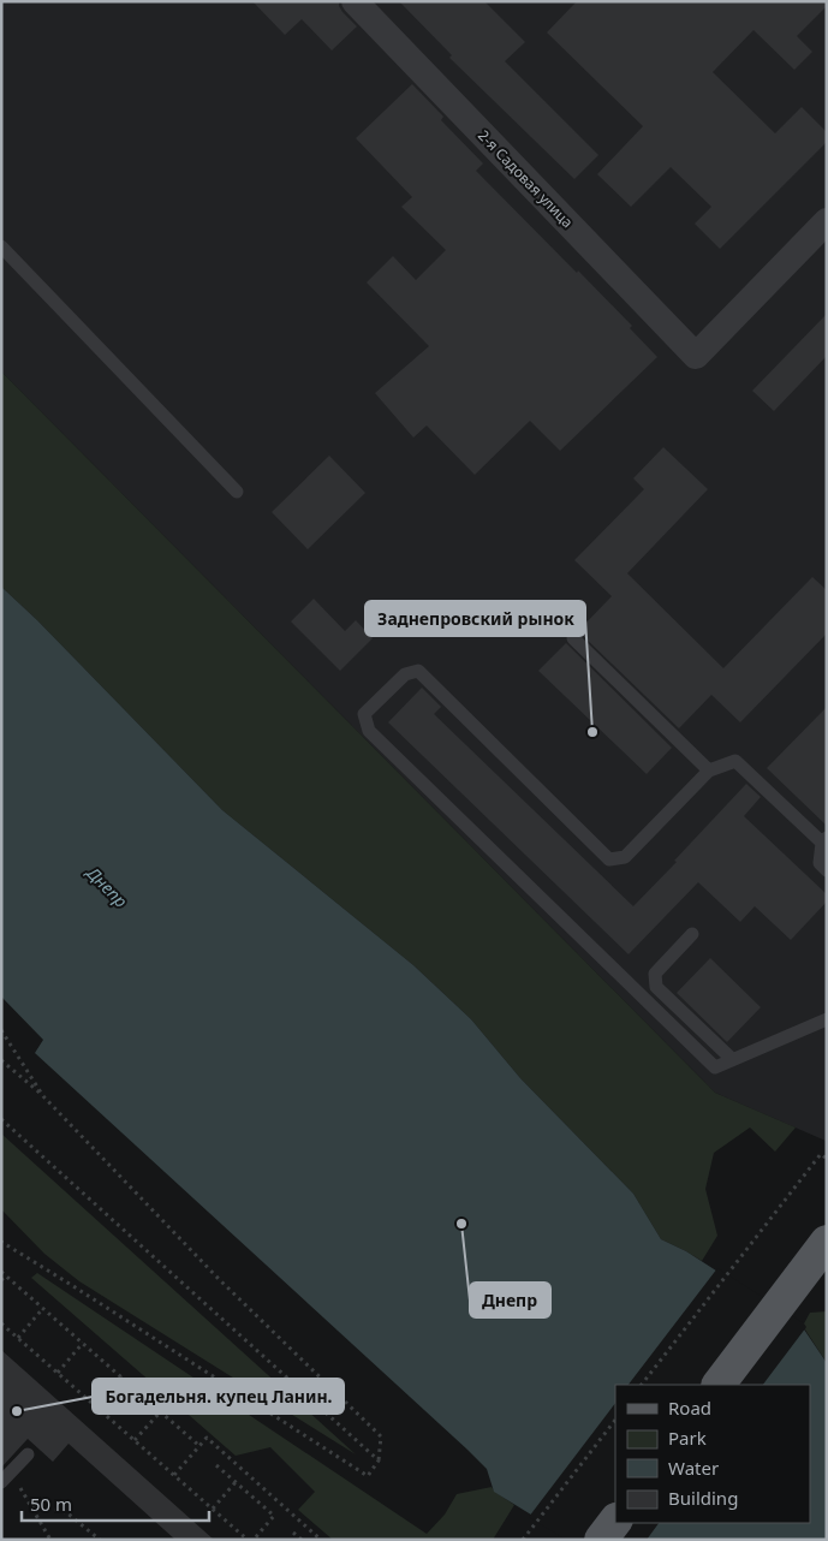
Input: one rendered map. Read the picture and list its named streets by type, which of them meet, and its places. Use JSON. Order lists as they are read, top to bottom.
{
  "streets": {
    "street": ["2-я Садовая улица"]
  },
  "water": ["Днепр"],
  "places": ["Заднепровский рынок", "Днепр", "Богадельня. купец Ланин."],
  "legend": [
    "Road",
    "Park",
    "Water",
    "Building"
  ],
  "scale_bar": "50 m"
}
